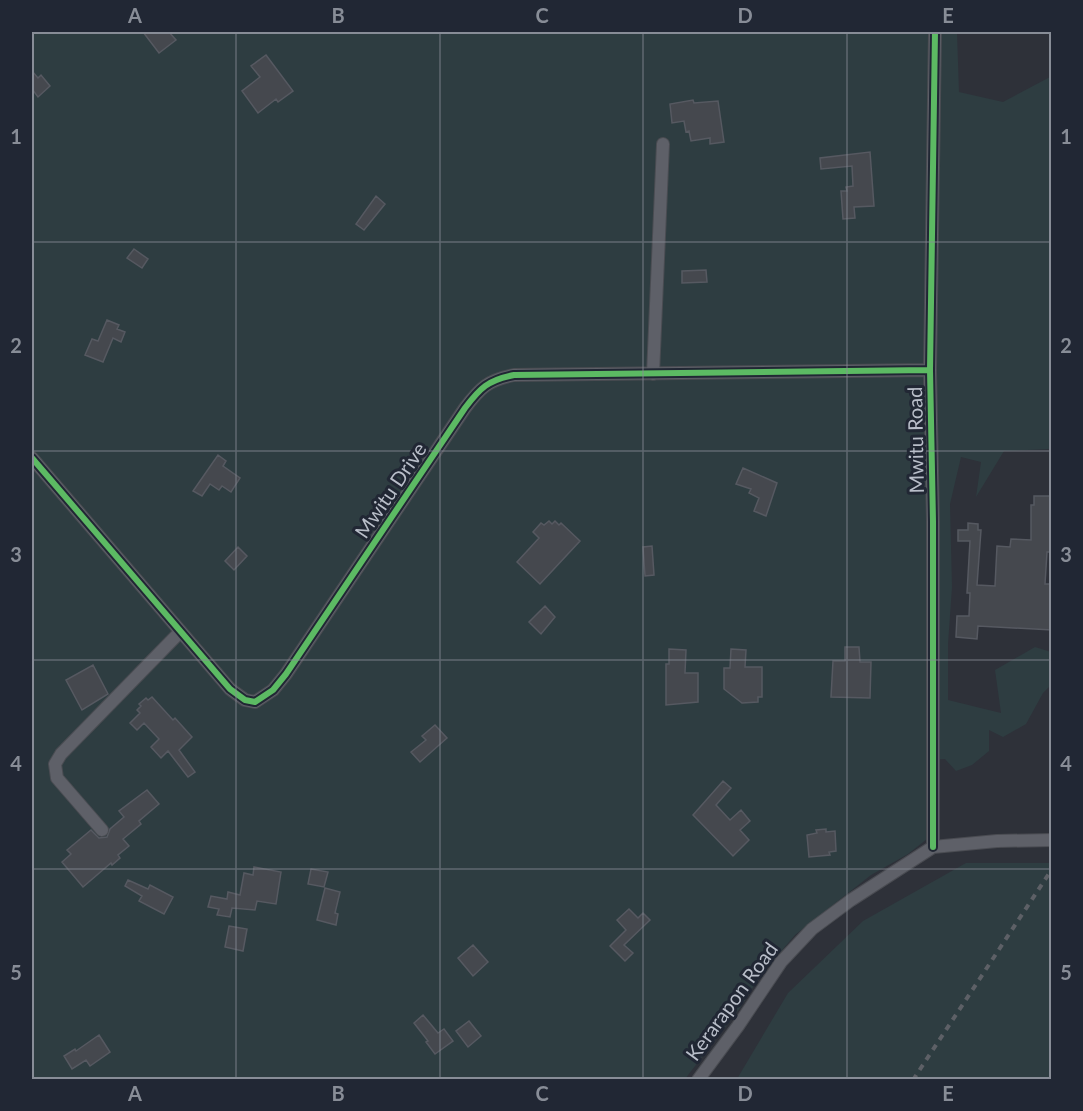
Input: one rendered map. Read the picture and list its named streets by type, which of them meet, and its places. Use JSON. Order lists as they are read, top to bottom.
{
  "streets": {
    "street": ["Mwitu Road", "Mwitu Drive", "Kerarapon Road"]
  },
  "crossings": [
    ["Mwitu Road", "Mwitu Drive"],
    ["Mwitu Road", "Kerarapon Road"]
  ],
  "grid": {
    "columns": [
      "A",
      "B",
      "C",
      "D",
      "E"
    ],
    "rows": [
      "1",
      "2",
      "3",
      "4",
      "5"
    ]
  }
}
